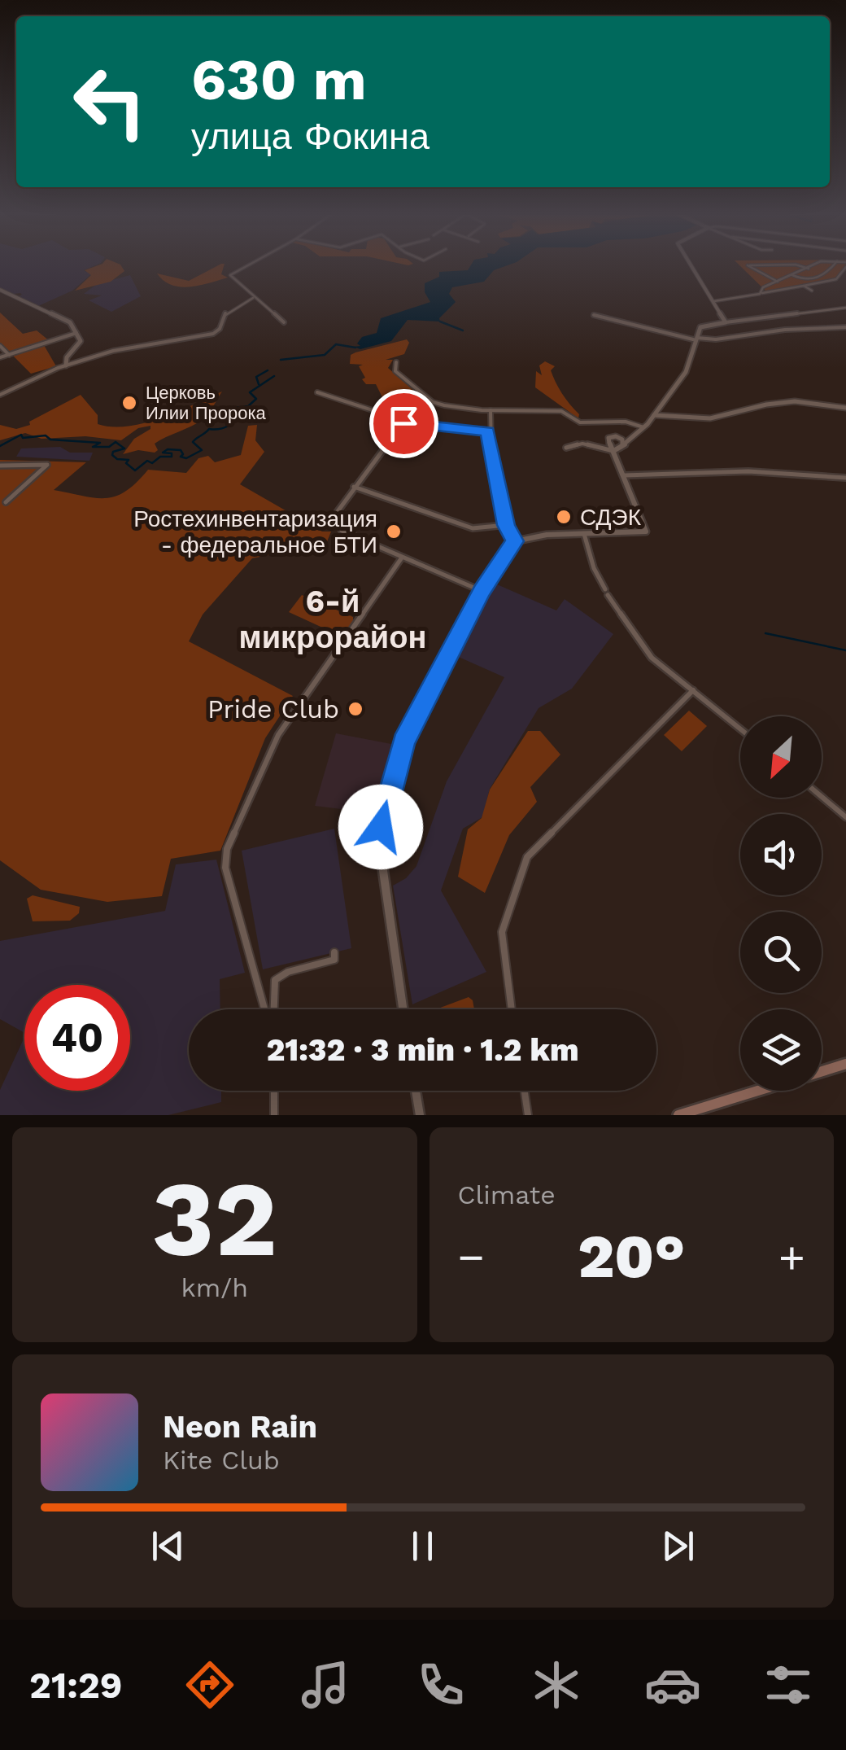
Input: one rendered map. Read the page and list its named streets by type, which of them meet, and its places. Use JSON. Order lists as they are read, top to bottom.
{
  "districts": ["6-й микрорайон"],
  "places": [
    "Церковь Илии Пророка",
    "СДЭК",
    "Ростехинвентаризация - федеральное БТИ",
    "Pride Club"
  ],
  "north": "bottom left",
  "page": {
    "turn": ["630 m", "улица Фокина"],
    "limit": "40",
    "trip": "21:32 · 3 min · 1.2 km",
    "tile": [
      ["32", "km/h"],
      "Climate"
    ],
    "heat": ["−", "20°", "+"],
    "song": ["Neon Rain", "Kite Club"],
    "tabs": "21:29"
  }
}
